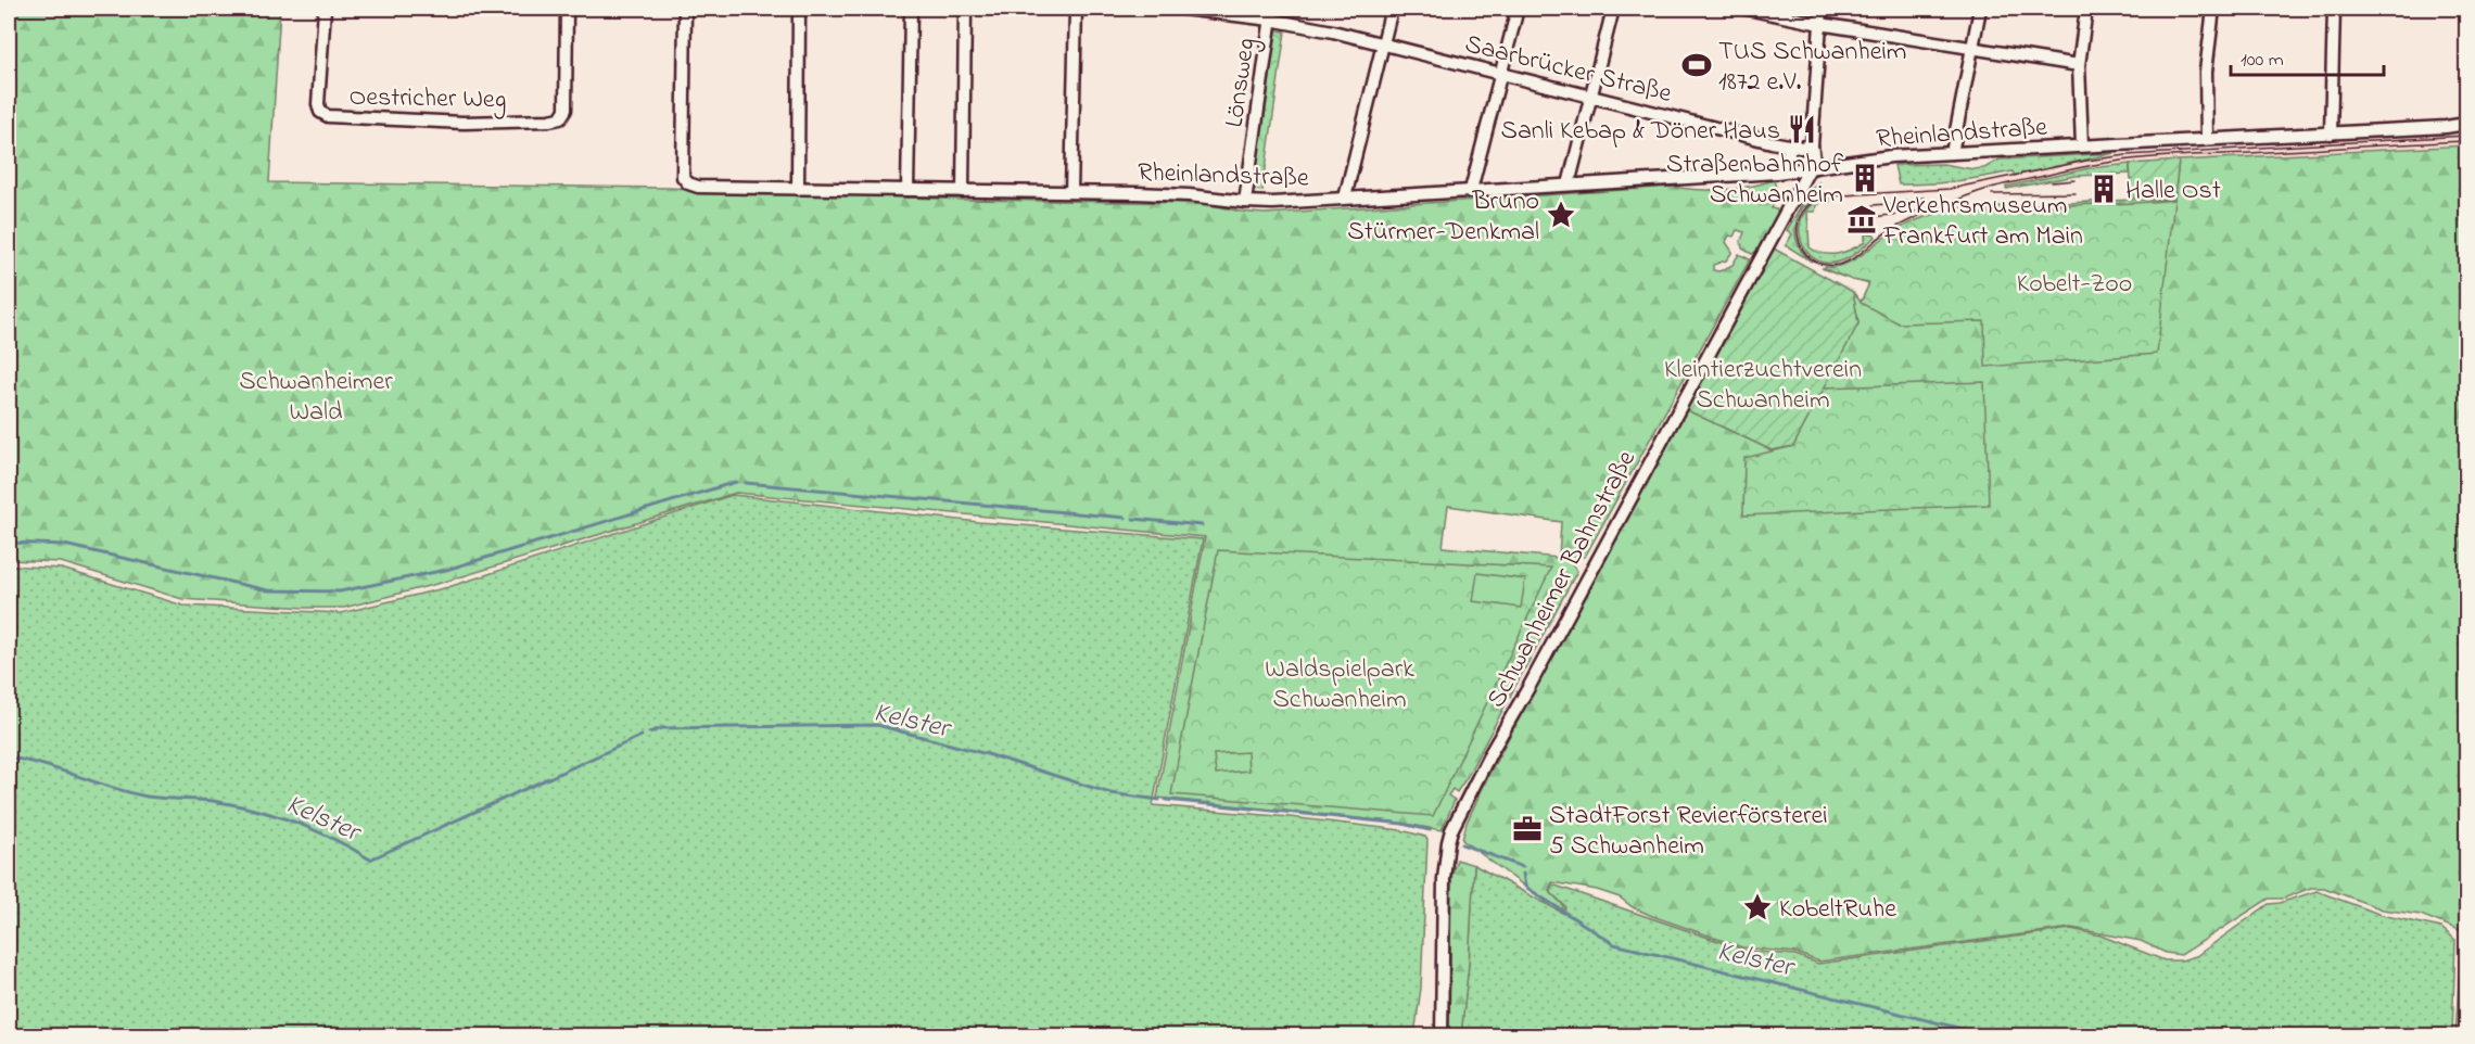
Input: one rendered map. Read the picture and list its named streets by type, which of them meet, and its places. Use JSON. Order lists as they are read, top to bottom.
{
  "streets": {
    "street": [
      "Saarbrücker Straße",
      "Lönsweg",
      "Oestricher Weg",
      "Rheinlandstraße",
      "Schwanheimer Bahnstraße"
    ]
  },
  "crossings": [
    ["Saarbrücker Straße", "Lönsweg"],
    ["Lönsweg", "Rheinlandstraße"],
    ["Rheinlandstraße", "Schwanheimer Bahnstraße"]
  ],
  "water": ["Kelster"],
  "parks": [
    "Kobelt-Zoo",
    "Kleintierzuchtverein Schwanheim",
    "Schwanheimer Wald",
    "Waldspielpark Schwanheim"
  ],
  "places": {
    "sports": ["TUS Schwanheim 1872 e.V."],
    "restaurant": ["Sanli Kebap & Döner Haus"],
    "building": ["Straßenbahnhof Schwanheim", "Halle Ost"],
    "place": ["Bruno Stürmer-Denkmal", "KobeltRuhe"],
    "museum": ["Verkehrsmuseum Frankfurt am Main"],
    "office": ["StadtForst Revierförsterei 5 Schwanheim"]
  },
  "scale_bar": "100 m"
}
